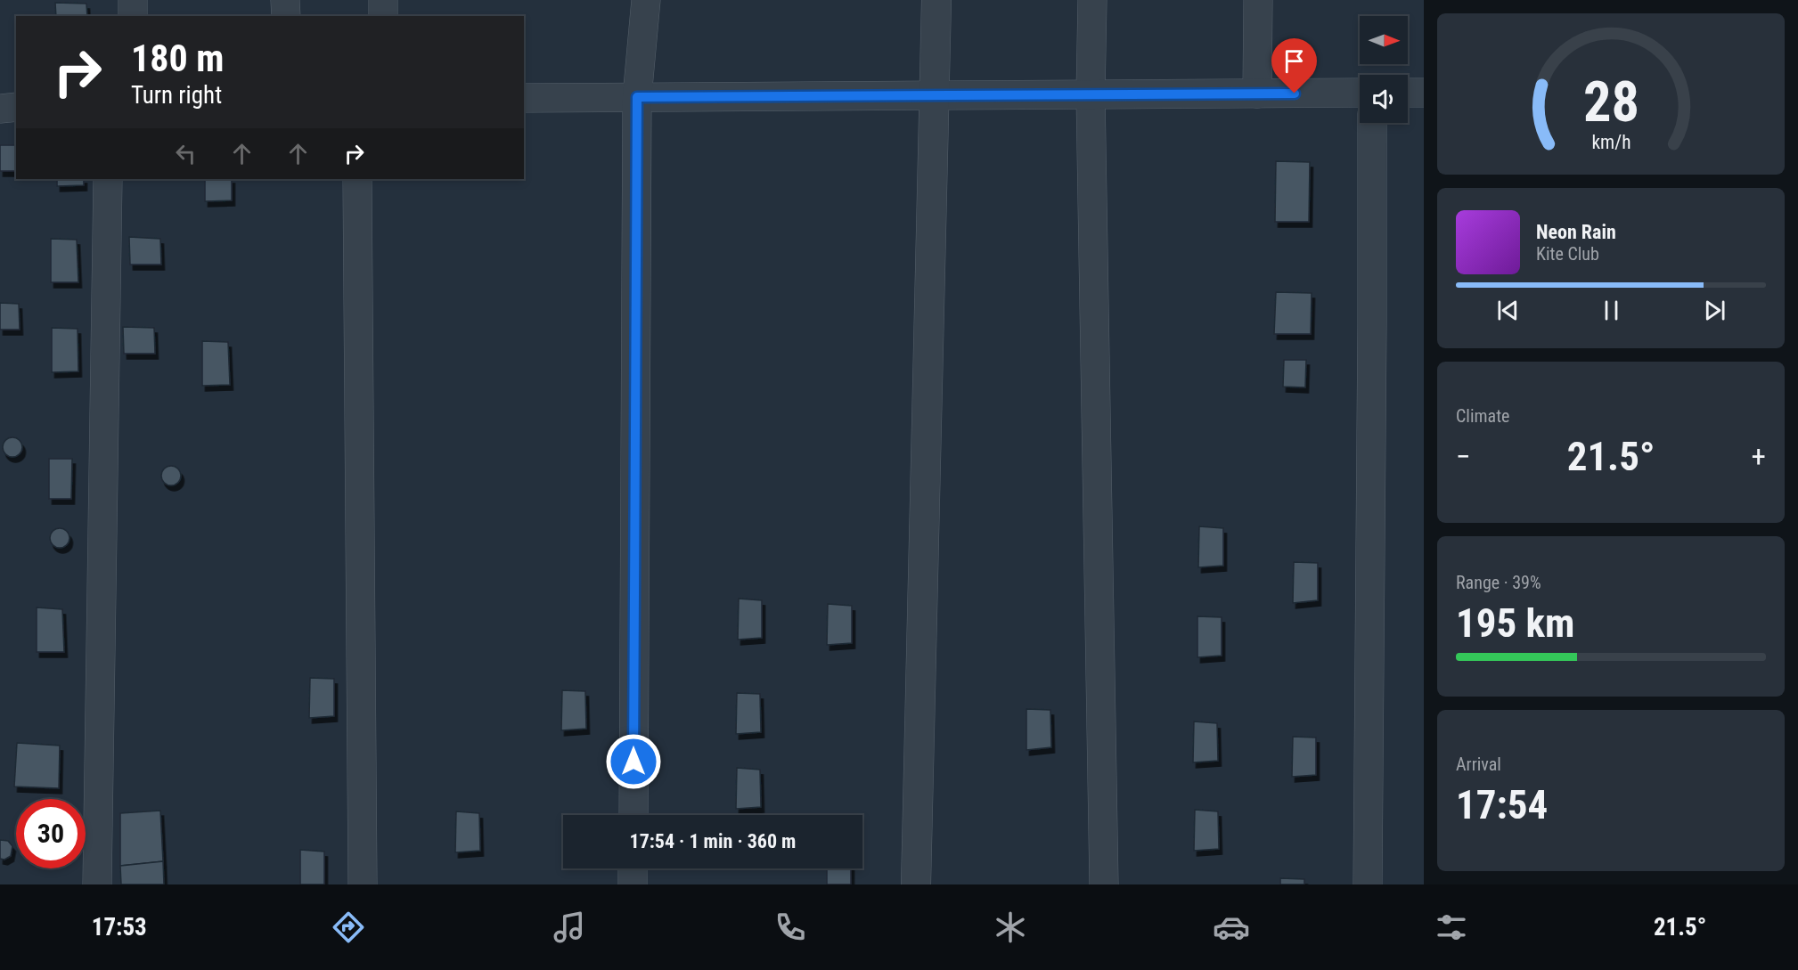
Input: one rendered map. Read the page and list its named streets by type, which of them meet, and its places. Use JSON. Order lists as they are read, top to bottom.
{
  "north": "right",
  "page": {
    "turn": ["180 m", "Turn right"],
    "song": ["Neon Rain", "Kite Club"],
    "tile": [
      "Climate",
      ["Range · 39%", "195 km"],
      ["Arrival", "17:54"]
    ],
    "heat": ["−", "21.5°", "+"],
    "limit": "30",
    "trip": "17:54 · 1 min · 360 m",
    "tabs": ["17:53", "21.5°"],
    "gauge": ["28", "km/h"]
  }
}
